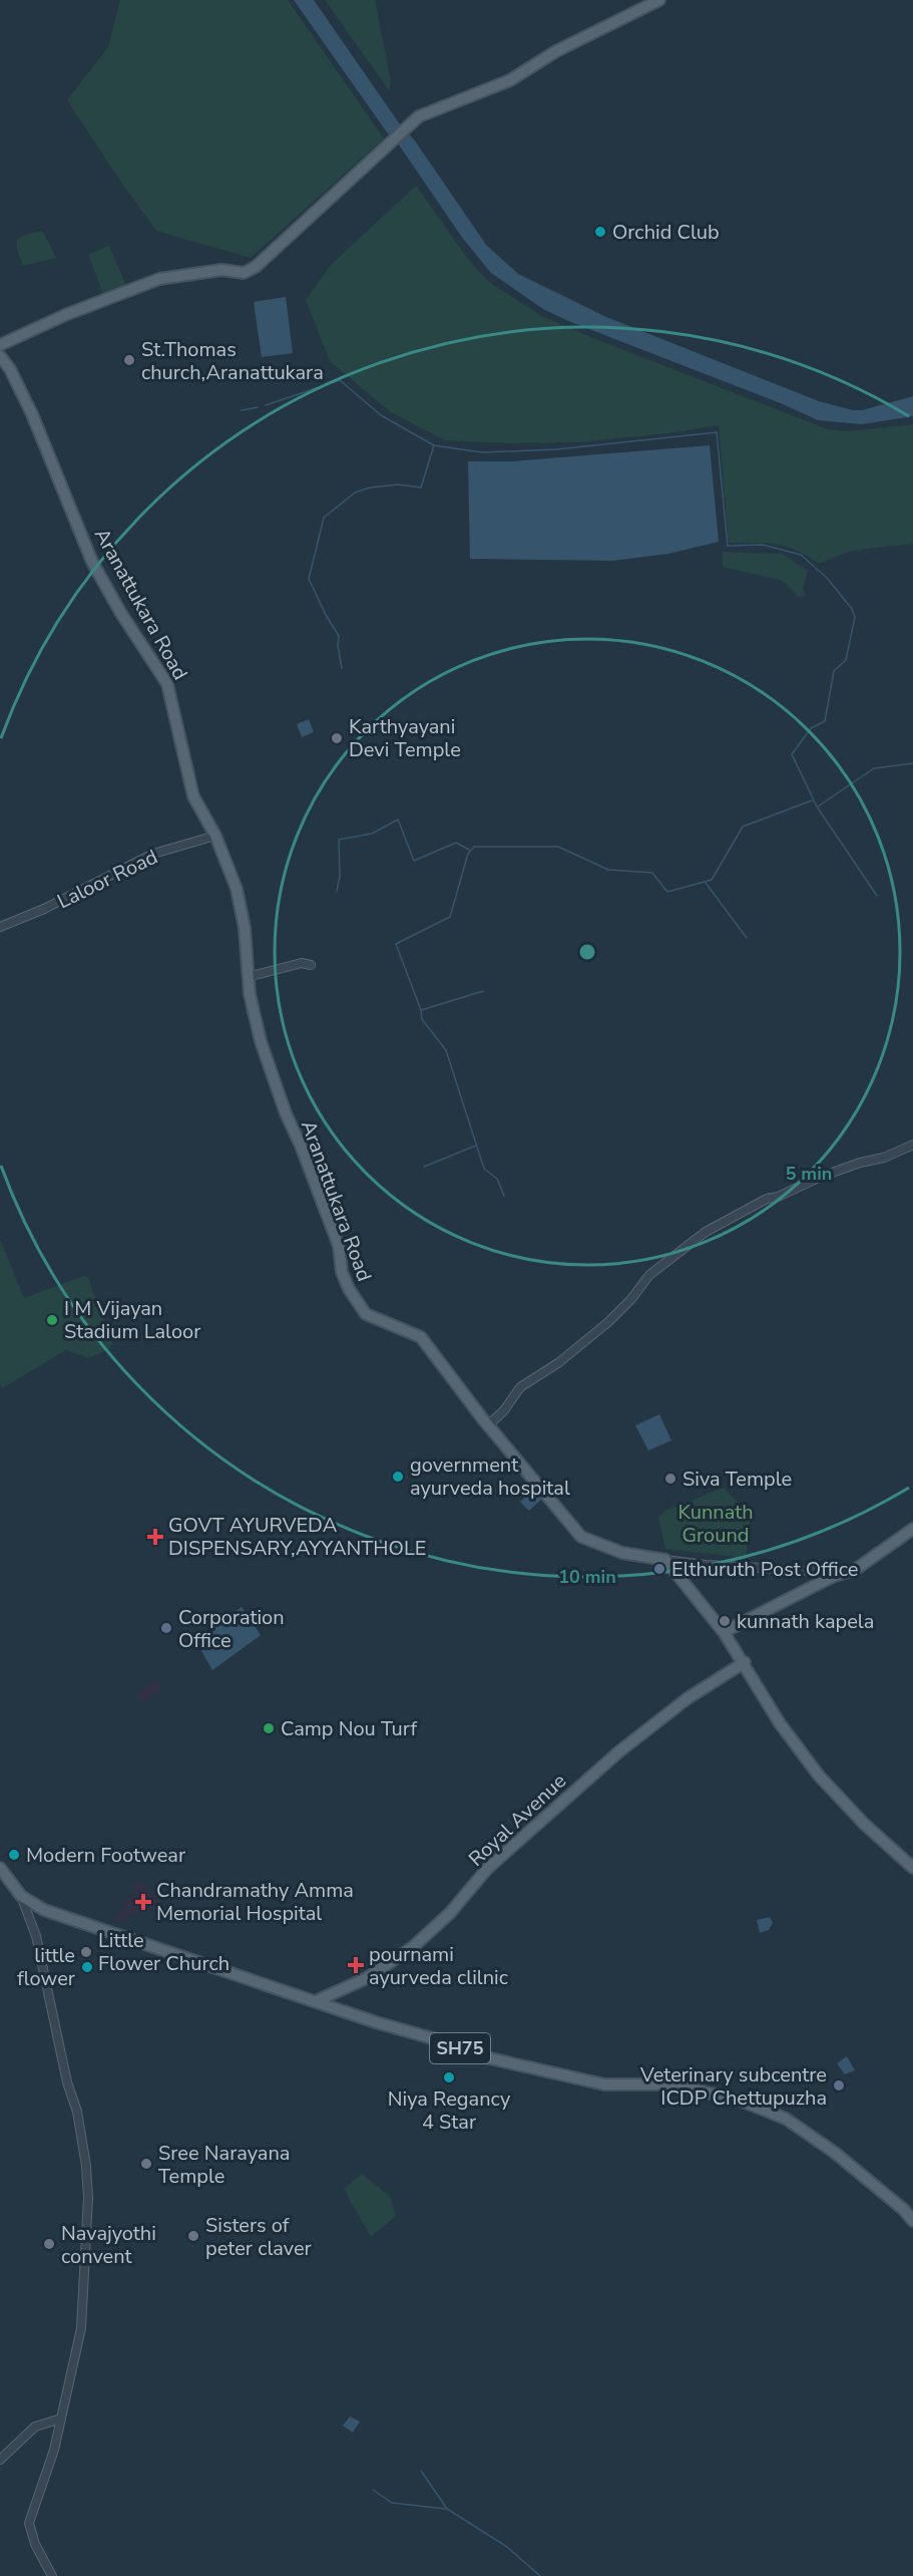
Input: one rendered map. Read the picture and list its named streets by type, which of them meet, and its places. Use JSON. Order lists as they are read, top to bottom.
{
  "streets": {
    "main road": ["Aranattukara Road", "Royal Avenue", "SH75"],
    "street": ["Laloor Road"]
  },
  "crossings": [
    ["Aranattukara Road", "Laloor Road"],
    ["Royal Avenue", "SH75"]
  ],
  "parks": ["Kunnath Ground"],
  "places": {
    "other": [
      "Orchid Club",
      "St.Thomas church,Aranattukara",
      "Karthyayani Devi Temple",
      "I M Vijayan Stadium Laloor",
      "government ayurveda hospital",
      "Siva Temple",
      "Elthuruth Post Office",
      "kunnath kapela",
      "Corporation Office",
      "Camp Nou Turf",
      "Modern Footwear",
      "Little Flower Church",
      "little flower",
      "Niya Regancy 4 Star",
      "Veterinary subcentre ICDP Chettupuzha",
      "Sree Narayana Temple",
      "Sisters of peter claver",
      "Navajyothi convent"
    ],
    "health": ["GOVT AYURVEDA DISPENSARY,AYYANTHOLE", "Chandramathy Amma Memorial Hospital", "pournami ayurveda clilnic"]
  },
  "rings": ["5 min", "10 min"]
}
